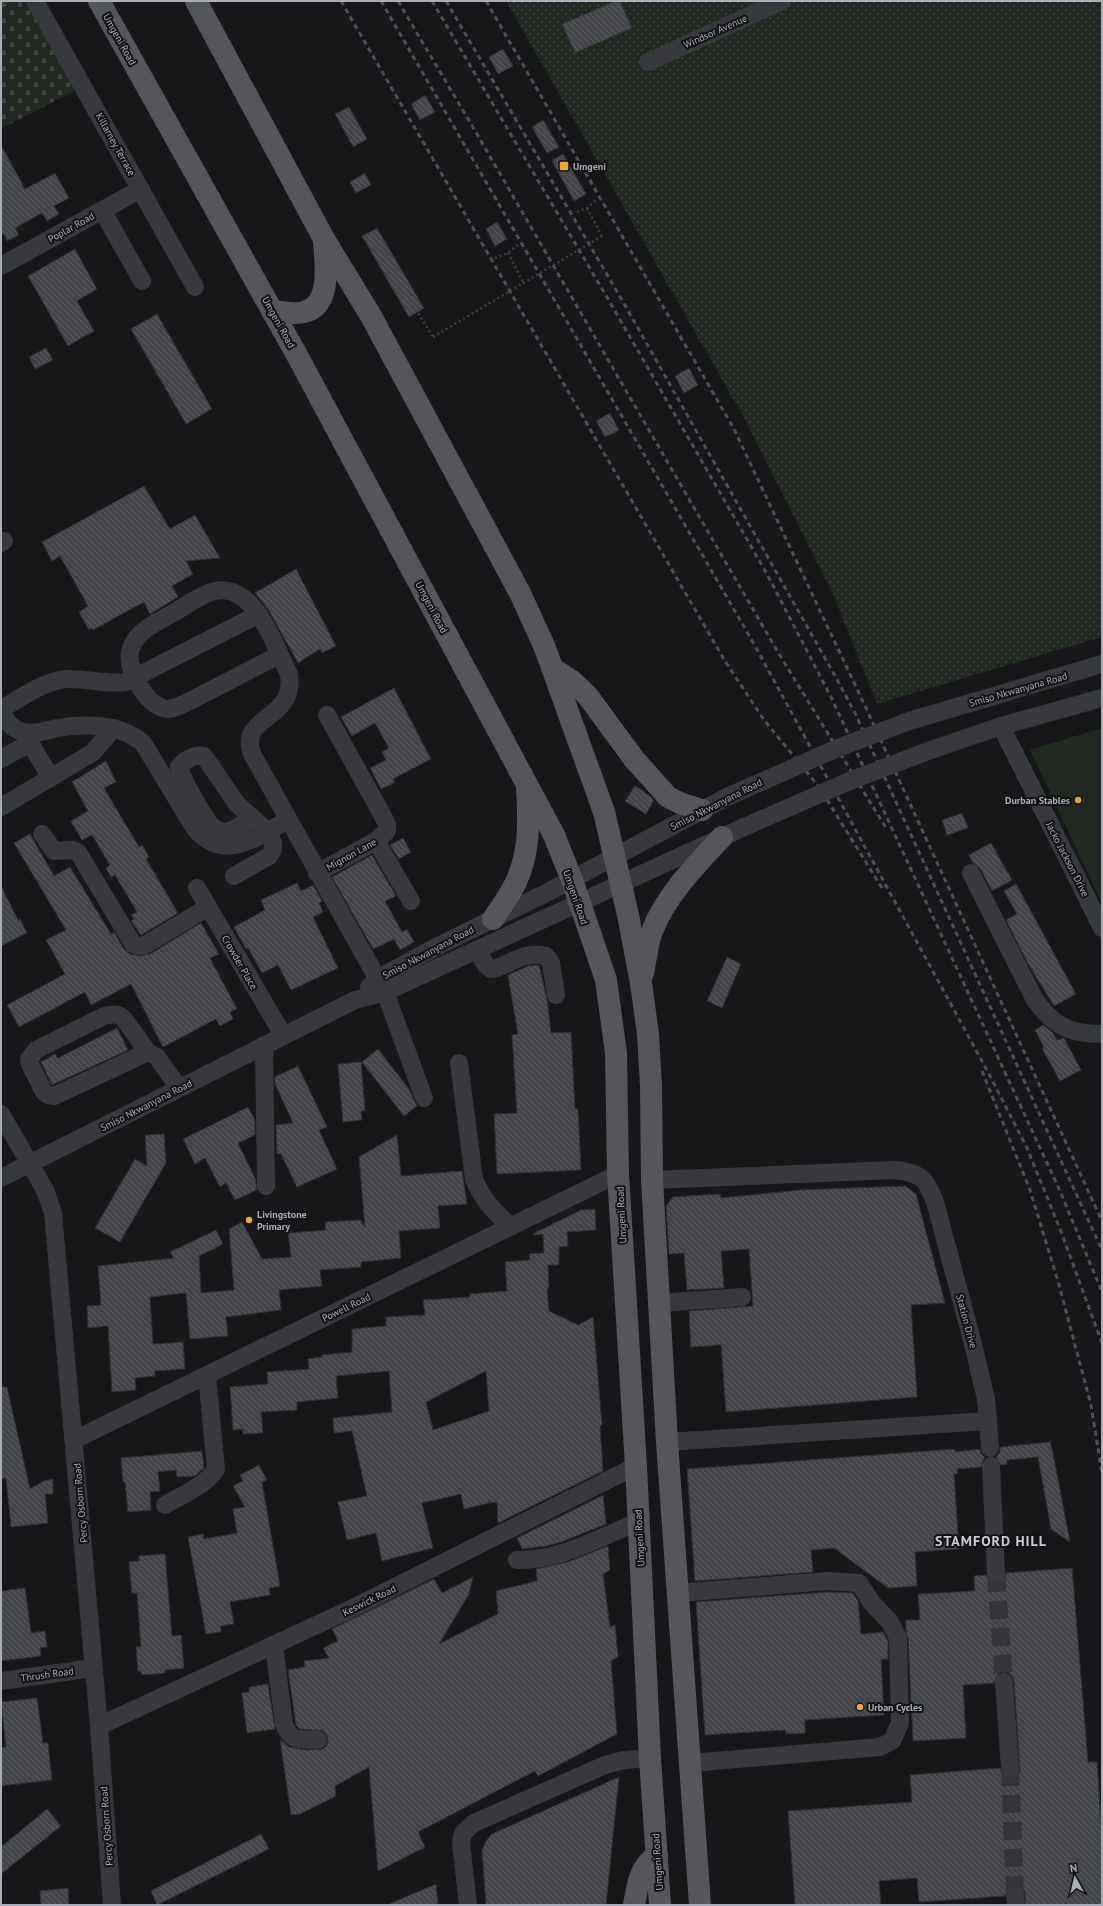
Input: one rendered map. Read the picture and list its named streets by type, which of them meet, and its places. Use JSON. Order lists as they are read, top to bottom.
{
  "streets": {
    "main road": ["Umgeni Road"],
    "street": [
      "Windsor Avenue",
      "Killarney Terrace",
      "Poplar Road",
      "Smiso Nkwanyana Road",
      "Mignon Lane",
      "Jacko Jackson Drive",
      "Crowder Place",
      "Powell Road",
      "Station Drive",
      "Percy Osborn Road",
      "Keswick Road",
      "Thrush Road"
    ]
  },
  "crossings": [
    ["Umgeni Road", "Smiso Nkwanyana Road"],
    ["Umgeni Road", "Powell Road"],
    ["Umgeni Road", "Keswick Road"],
    ["Killarney Terrace", "Poplar Road"],
    ["Smiso Nkwanyana Road", "Mignon Lane"],
    ["Smiso Nkwanyana Road", "Jacko Jackson Drive"],
    ["Smiso Nkwanyana Road", "Crowder Place"],
    ["Smiso Nkwanyana Road", "Percy Osborn Road"],
    ["Powell Road", "Percy Osborn Road"],
    ["Percy Osborn Road", "Keswick Road"],
    ["Percy Osborn Road", "Thrush Road"]
  ],
  "districts": ["STAMFORD HILL"],
  "places": {
    "transit": ["Umgeni"],
    "other": ["Durban Stables", "Livingstone Primary", "Urban Cycles"]
  },
  "north": "top"
}
